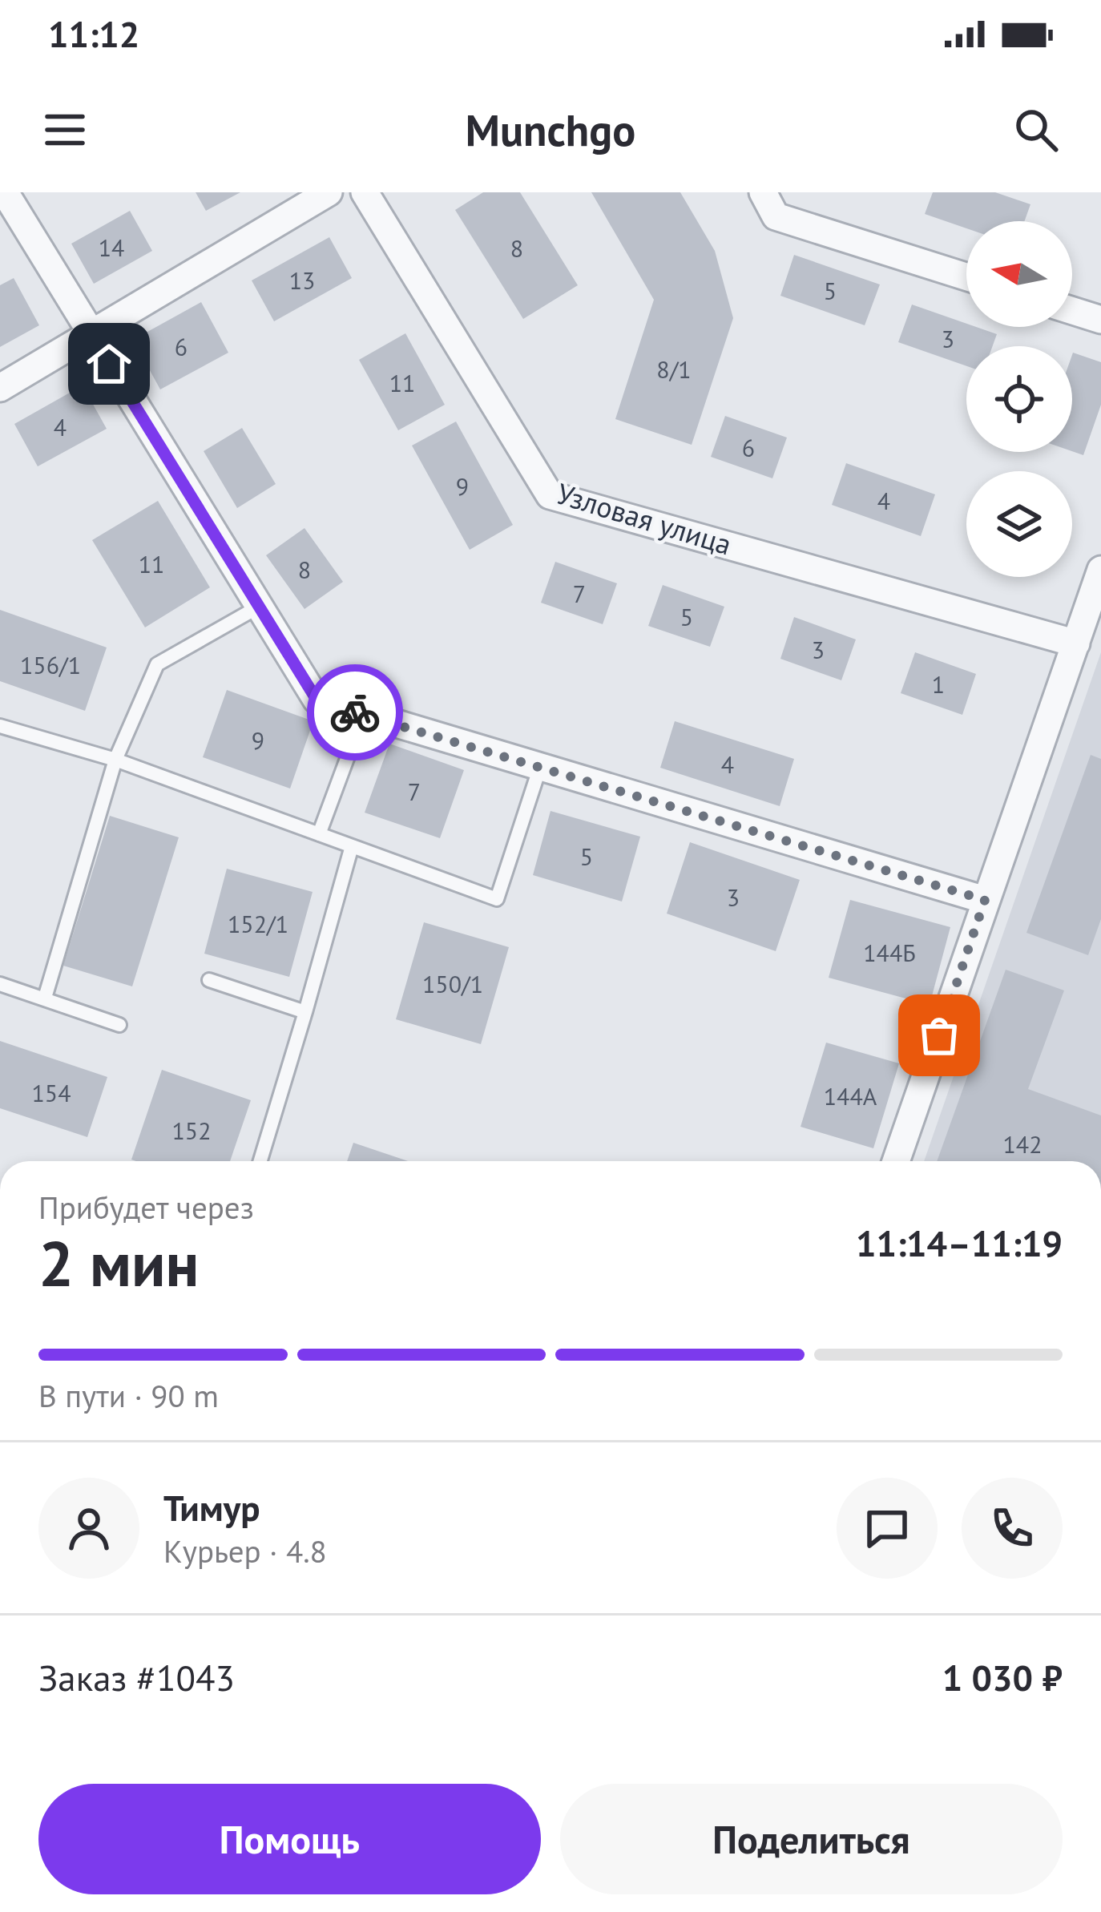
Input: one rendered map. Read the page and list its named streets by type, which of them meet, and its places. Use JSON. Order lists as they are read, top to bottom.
{
  "streets": {
    "street": ["Узловая улица"]
  },
  "house_numbers": [
    "14",
    "8",
    "13",
    "5",
    "3",
    "6",
    "8/1",
    "11",
    "4",
    "6",
    "9",
    "4",
    "11",
    "8",
    "7",
    "5",
    "3",
    "156/1",
    "1",
    "9",
    "4",
    "7",
    "5",
    "3",
    "152/1",
    "144Б",
    "150/1",
    "154",
    "144А",
    "152",
    "142"
  ],
  "north": "left",
  "page": {
    "status": "11:12",
    "header": "Munchgo",
    "heading": ["2 мин", "Прибудет через", "11:14–11:19"],
    "panel": [
      "Тимур",
      "Курьер · 4.8",
      "Заказ #1043",
      "1 030 ₽"
    ],
    "bar": "В пути · 90 m",
    "buttons": ["Помощь", "Поделиться"]
  }
}
